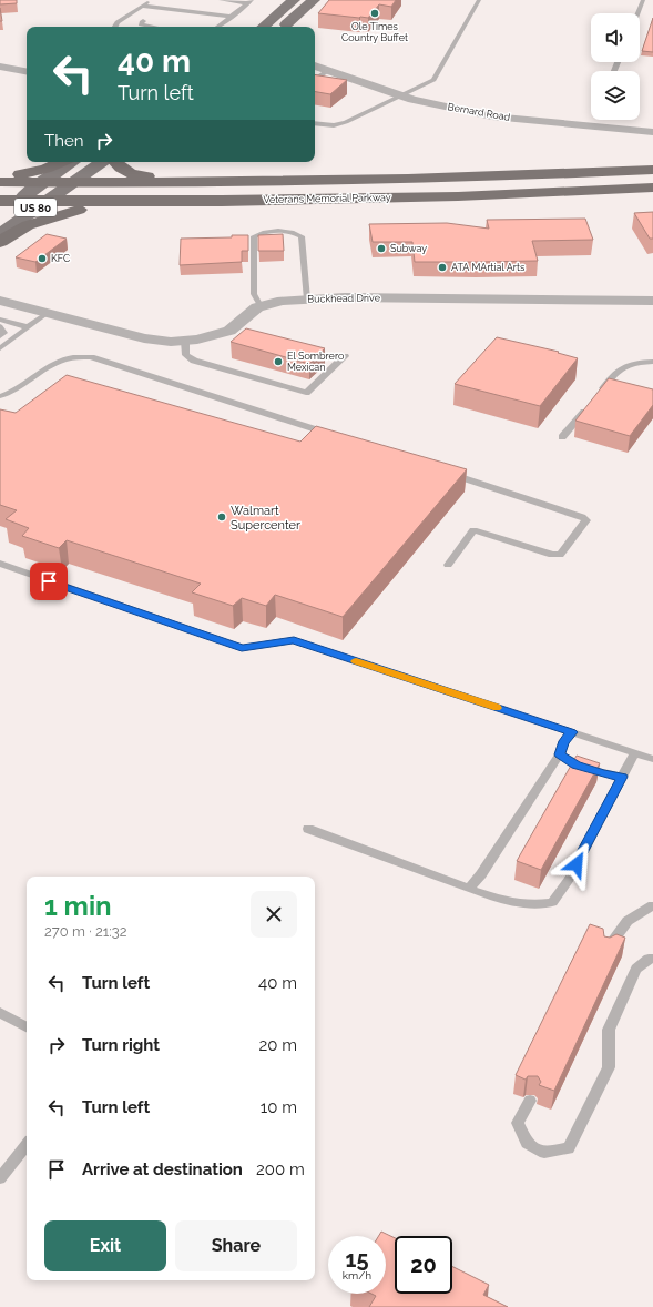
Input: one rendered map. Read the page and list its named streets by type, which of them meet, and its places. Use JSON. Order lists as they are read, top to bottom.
{
  "streets": {
    "highway": ["Veterans Memorial Parkway"],
    "main road": ["US 80"],
    "street": ["Bernard Road", "Buckhead Drive"]
  },
  "crossings": [
    ["Veterans Memorial Parkway", "US 80"]
  ],
  "places": [
    "Ole Times Country Buffet",
    "Subway",
    "KFC",
    "ATA MArtial Arts",
    "El Sombrero Mexican",
    "Walmart Supercenter"
  ],
  "page": {
    "turn": ["40 m", "Turn left"],
    "then": "Then",
    "heading": ["1 min", "270 m · 21:32"],
    "list": [
      {
        "name": "Turn left",
        "value": "40 m"
      },
      {
        "name": "Turn right",
        "value": "20 m"
      },
      {
        "name": "Turn left",
        "value": "10 m"
      },
      {
        "name": "Arrive at destination",
        "value": "200 m"
      }
    ],
    "buttons": ["Exit", "Share"],
    "speed": "15 km/h",
    "limit": "20"
  }
}
